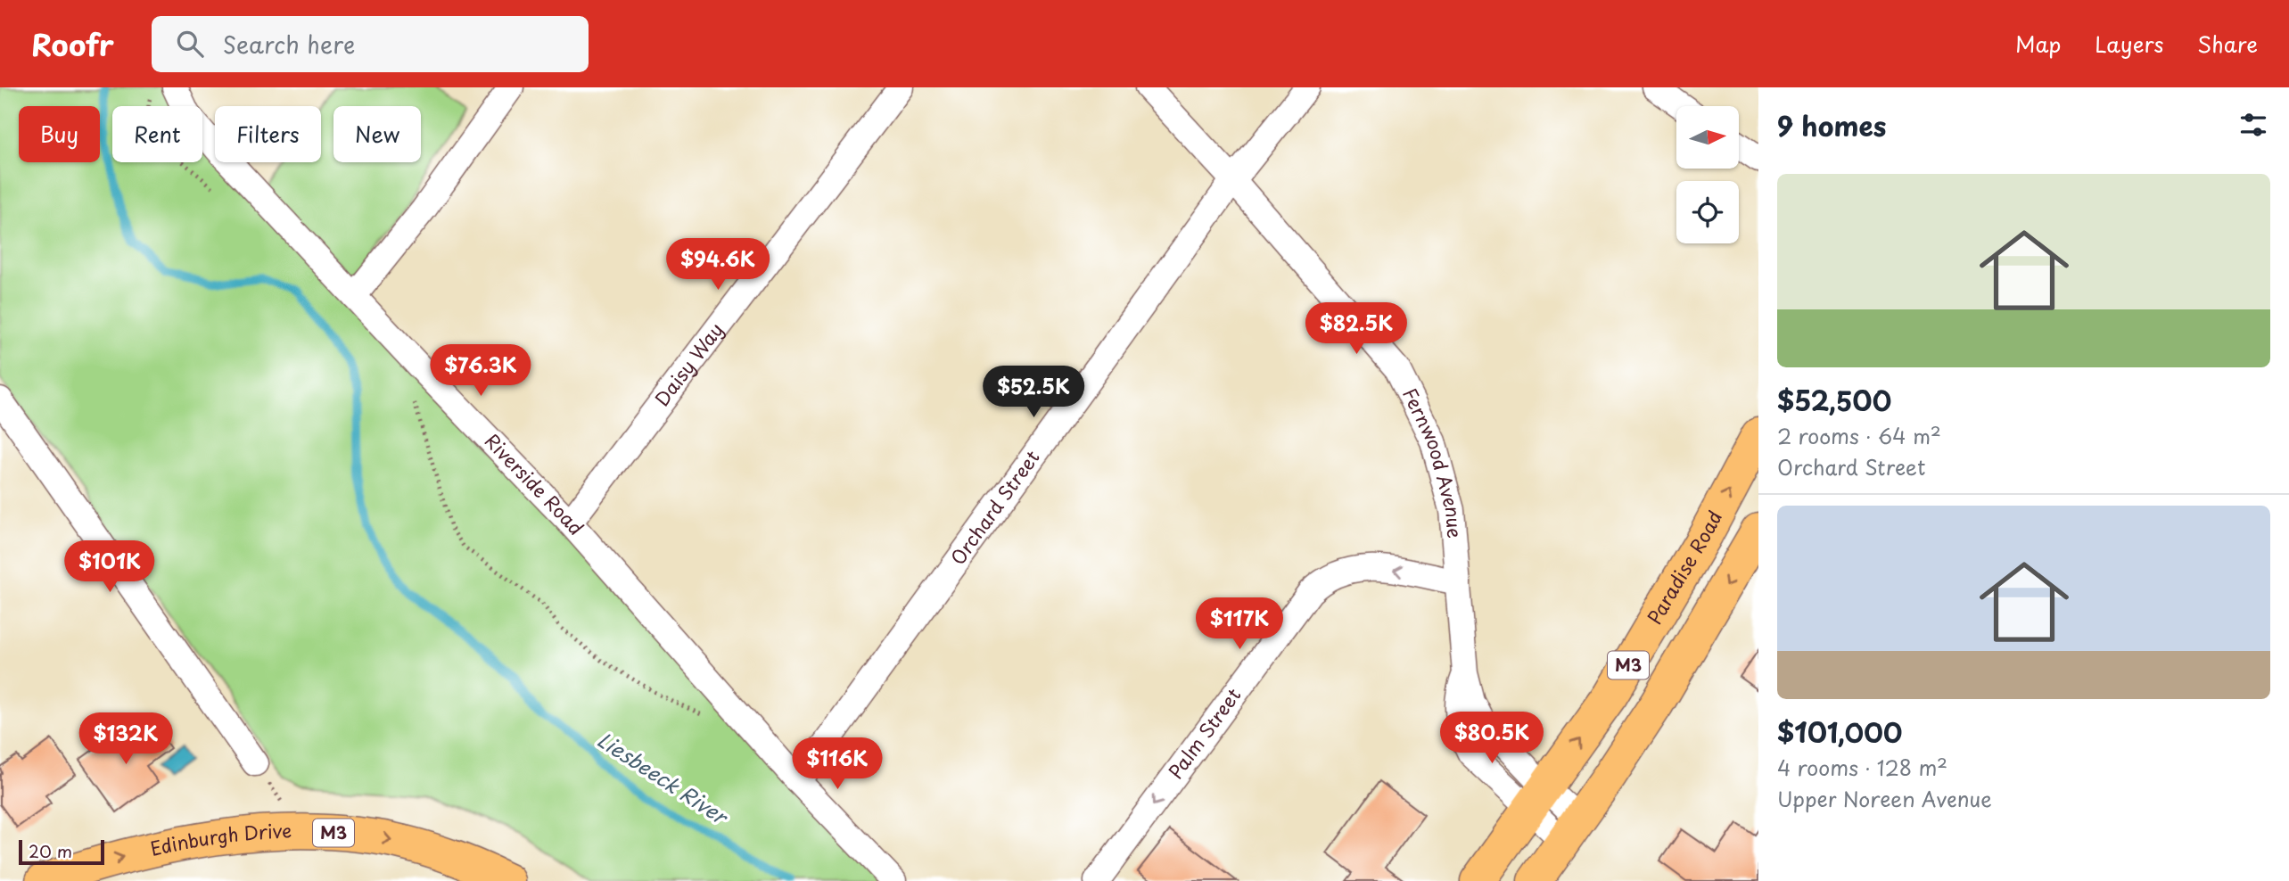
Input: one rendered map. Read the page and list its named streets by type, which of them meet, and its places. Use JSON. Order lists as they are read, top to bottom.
{
  "streets": {
    "highway": ["Paradise Road", "M3", "Edinburgh Drive"],
    "street": [
      "Daisy Way",
      "Fernwood Avenue",
      "Riverside Road",
      "Orchard Street",
      "Palm Street"
    ]
  },
  "crossings": [
    ["Daisy Way", "Riverside Road"],
    ["Fernwood Avenue", "Orchard Street"],
    ["Fernwood Avenue", "Paradise Road"],
    ["Fernwood Avenue", "M3"],
    ["Fernwood Avenue", "Palm Street"],
    ["Riverside Road", "Orchard Street"]
  ],
  "one_way": ["Palm Street", "Edinburgh Drive"],
  "water": ["Liesbeeck River"],
  "scale_bar": "20 m",
  "north": "right",
  "page": {
    "header": "Roofr",
    "search": "Search here",
    "nav": ["Map", "Layers", "Share"],
    "heading": "9 homes",
    "chip": [
      "Buy",
      "Rent",
      "Filters",
      "New"
    ],
    "list": [
      {
        "name": "$52,500",
        "note": "2 rooms · 64 m² · Orchard Street"
      },
      {
        "name": "$101,000",
        "note": "4 rooms · 128 m² · Upper Noreen Avenue"
      }
    ],
    "price": [
      "$94.6K",
      "$82.5K",
      "$76.3K",
      "$52.5K",
      "$101K",
      "$117K",
      "$80.5K",
      "$132K",
      "$116K"
    ],
    "scale": "20 m"
  }
}
